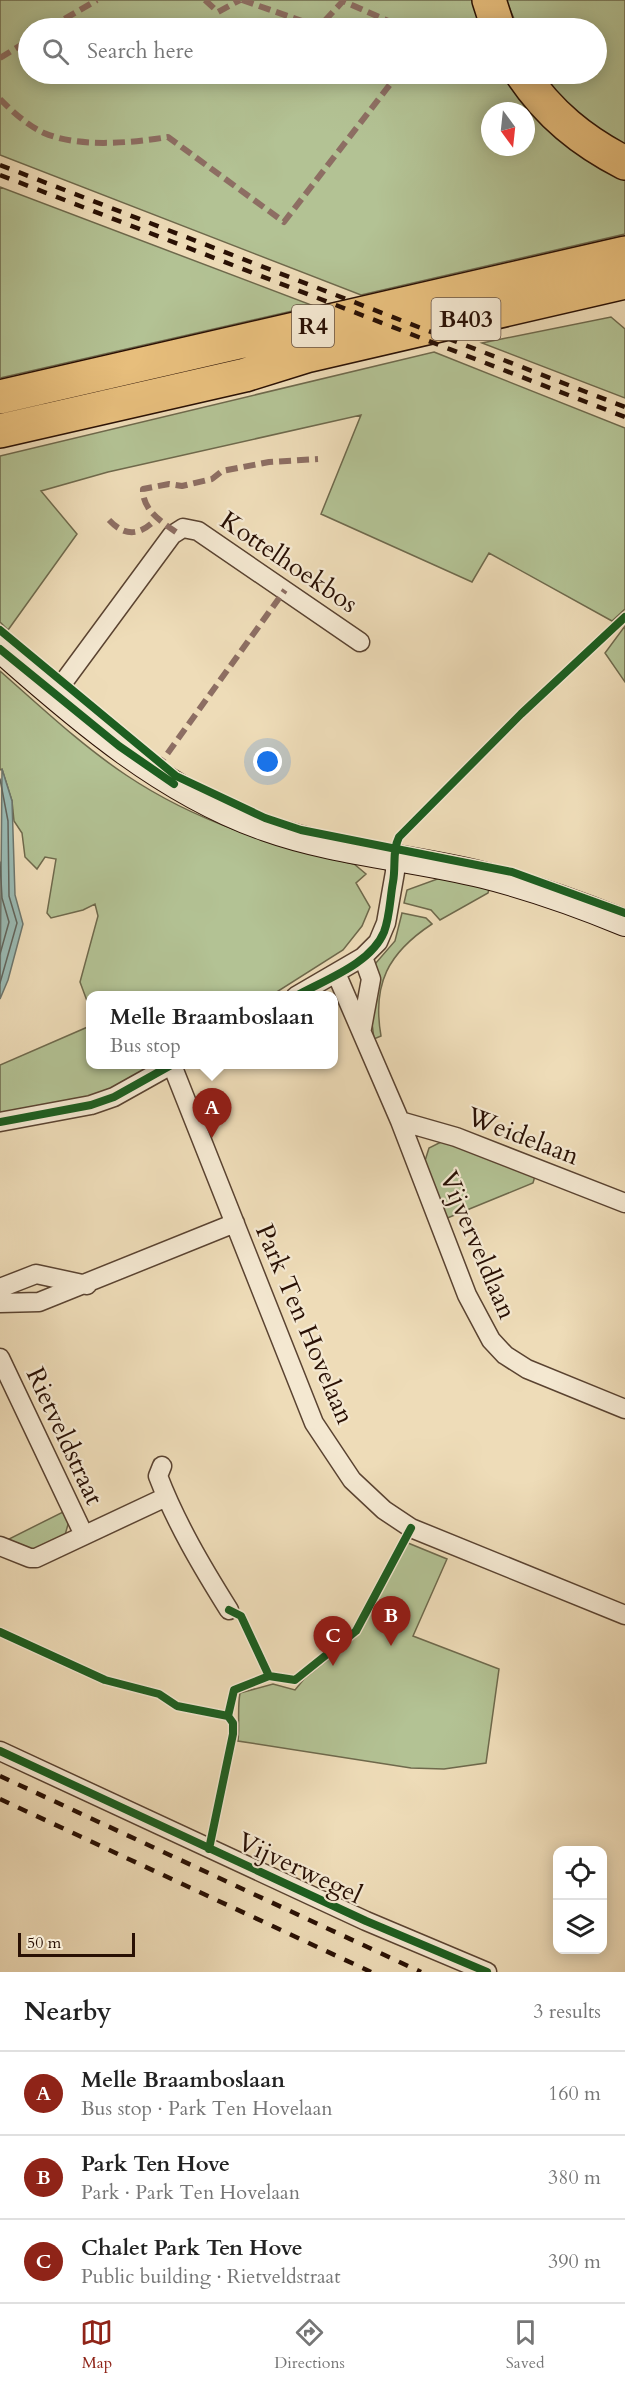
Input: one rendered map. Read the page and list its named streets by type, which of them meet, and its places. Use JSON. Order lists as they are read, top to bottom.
{
  "streets": {
    "highway": ["B403", "R4"],
    "street": [
      "Kottelhoekbos",
      "Weidelaan",
      "Vijverveldlaan",
      "Park Ten Hovelaan",
      "Rietveldstraat",
      "Vijverwegel"
    ]
  },
  "crossings": [
    ["B403", "R4"],
    ["Weidelaan", "Vijverveldlaan"]
  ],
  "scale_bar": "50 m",
  "north": "bottom",
  "page": {
    "search": "Search here",
    "popup": ["Melle Braamboslaan", "Bus stop"],
    "pins": ["A", "B", "C"],
    "scale": "50 m",
    "heading": ["Nearby", "3 results"],
    "list": [
      {
        "mark": "A",
        "name": "Melle Braamboslaan",
        "note": "Bus stop · Park Ten Hovelaan",
        "value": "160 m"
      },
      {
        "mark": "B",
        "name": "Park Ten Hove",
        "note": "Park · Park Ten Hovelaan",
        "value": "380 m"
      },
      {
        "mark": "C",
        "name": "Chalet Park Ten Hove",
        "note": "Public building · Rietveldstraat",
        "value": "390 m"
      }
    ],
    "nav": ["Map", "Directions", "Saved"]
  }
}
